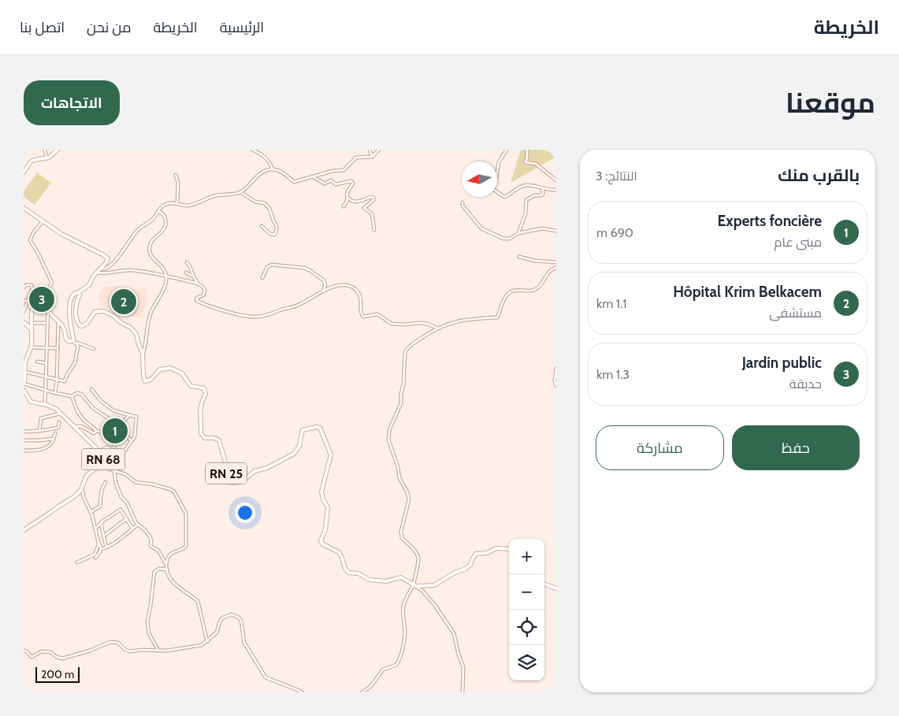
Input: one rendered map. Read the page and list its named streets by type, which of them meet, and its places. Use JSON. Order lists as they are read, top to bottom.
{
  "streets": {
    "main road": ["RN 68", "RN 25"]
  },
  "scale_bar": "200 m",
  "north": "left",
  "page": {
    "header": "الخريطة",
    "nav": [
      "الرئيسية",
      "الخريطة",
      "من نحن",
      "اتصل بنا"
    ],
    "title": "موقعنا",
    "buttons": [
      "الاتجاهات",
      ["حفظ", "مشاركة"]
    ],
    "heading": ["بالقرب منك", "النتائج: 3"],
    "list": [
      {
        "mark": "1",
        "name": "Experts foncière",
        "note": "مبنى عام",
        "value": "690 m"
      },
      {
        "mark": "2",
        "name": "Hôpital Krim Belkacem",
        "note": "مستشفى",
        "value": "1.1 km"
      },
      {
        "mark": "3",
        "name": "Jardin public",
        "note": "حديقة",
        "value": "1.3 km"
      }
    ],
    "pins": ["3", "2", "1"],
    "map_buttons": ["+", "−"],
    "scale": "200 m"
  }
}
